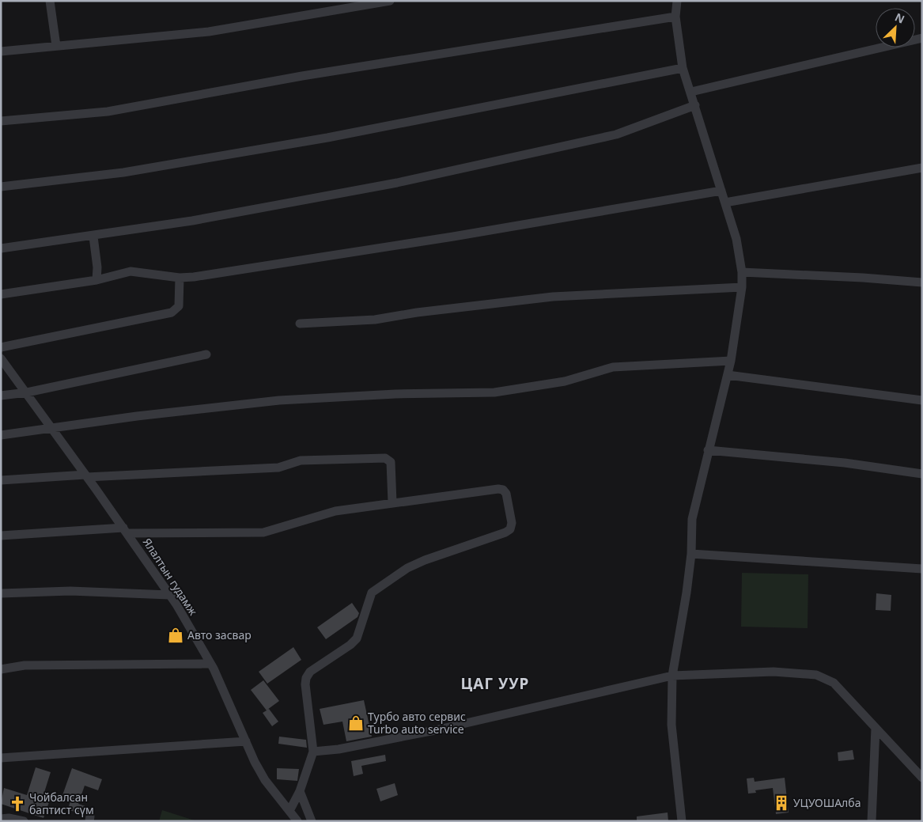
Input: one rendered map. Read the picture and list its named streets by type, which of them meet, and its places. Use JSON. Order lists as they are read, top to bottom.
{
  "streets": {
    "street": ["Ялалтын гудамж"]
  },
  "districts": ["ЦАГ УУР"],
  "places": {
    "shop": ["Авто засвар", "Турбо авто сервис Turbo auto service"],
    "building": ["УЦУОШАлба"],
    "church": ["Чойбалсан баптист сүм"]
  },
  "north": "top right"
}
